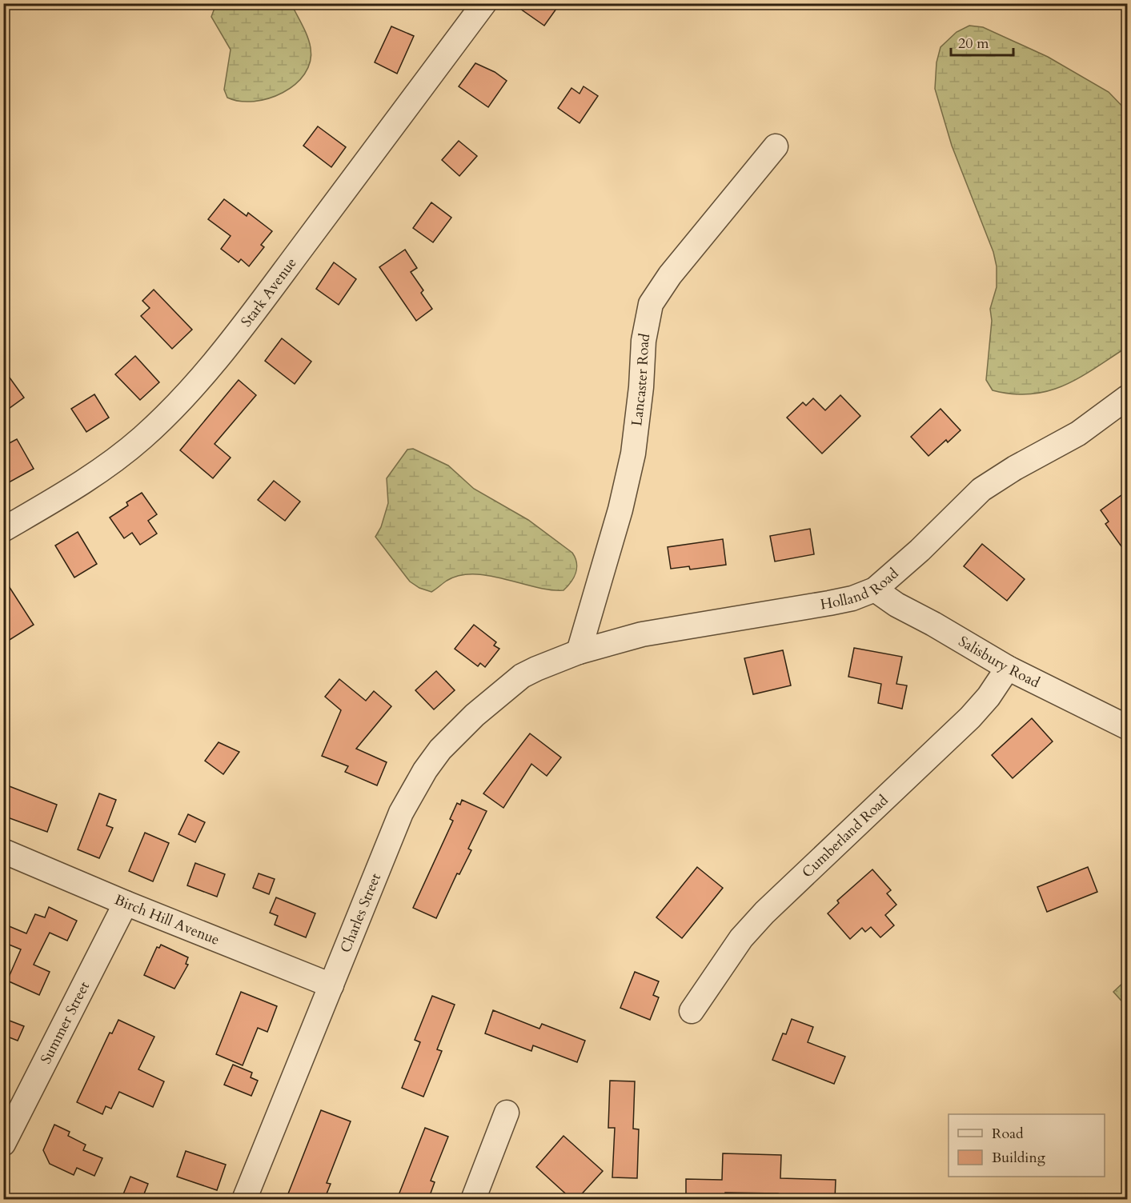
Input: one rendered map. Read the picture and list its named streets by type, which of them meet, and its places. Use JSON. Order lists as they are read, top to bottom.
{
  "streets": {
    "street": [
      "Stark Avenue",
      "Lancaster Road",
      "Holland Road",
      "Salisbury Road",
      "Cumberland Road",
      "Charles Street",
      "Birch Hill Avenue",
      "Summer Street"
    ]
  },
  "crossings": [
    ["Lancaster Road", "Holland Road"],
    ["Holland Road", "Salisbury Road"],
    ["Holland Road", "Charles Street"],
    ["Salisbury Road", "Cumberland Road"],
    ["Charles Street", "Birch Hill Avenue"],
    ["Birch Hill Avenue", "Summer Street"]
  ],
  "legend": ["Road", "Building"],
  "scale_bar": "20 m"
}
